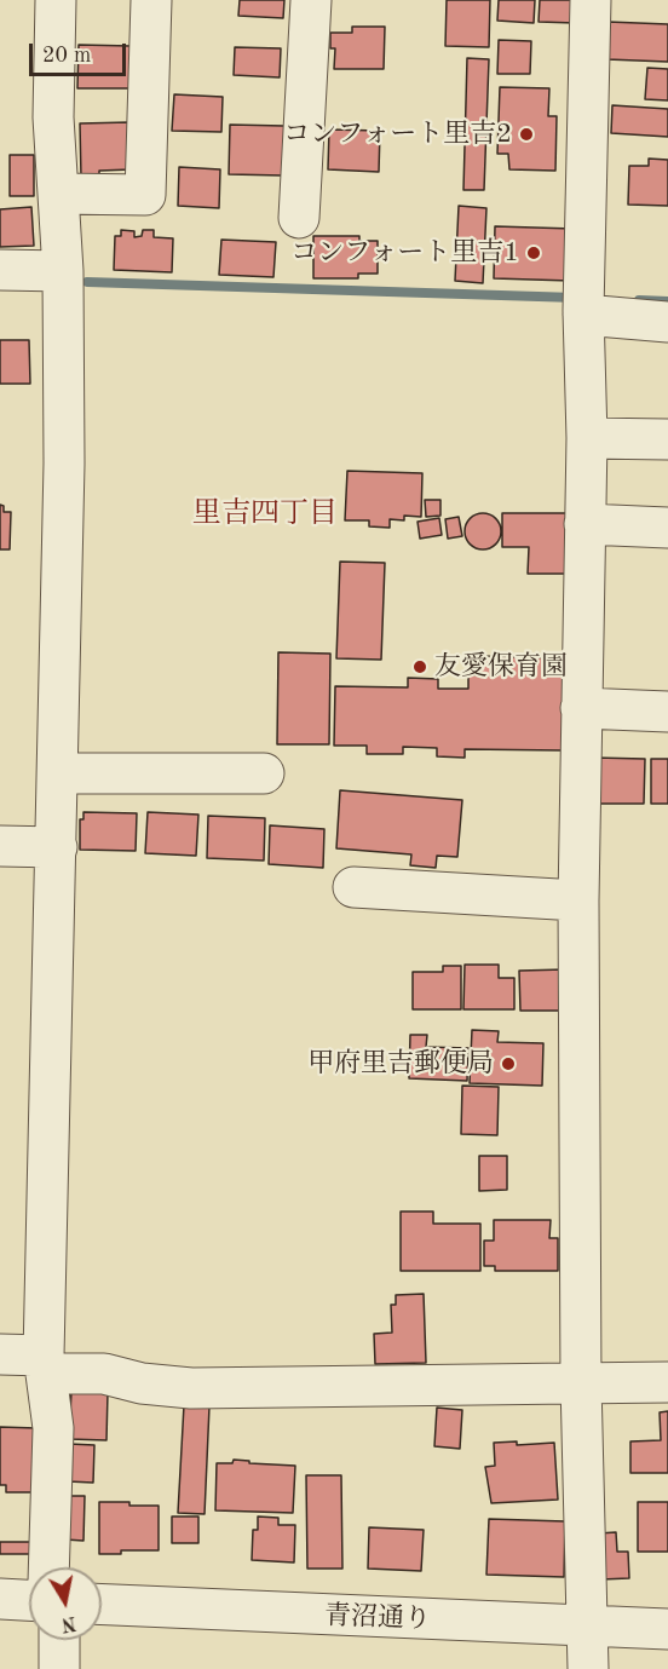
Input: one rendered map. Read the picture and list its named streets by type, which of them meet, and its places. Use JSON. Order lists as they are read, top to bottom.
{
  "streets": {
    "street": ["青沼通り"]
  },
  "districts": ["里吉四丁目"],
  "places": [
    "コンフォート里吉2",
    "コンフォート里吉1",
    "友愛保育園",
    "甲府里吉郵便局"
  ],
  "scale_bar": "20 m",
  "north": "bottom"
}
